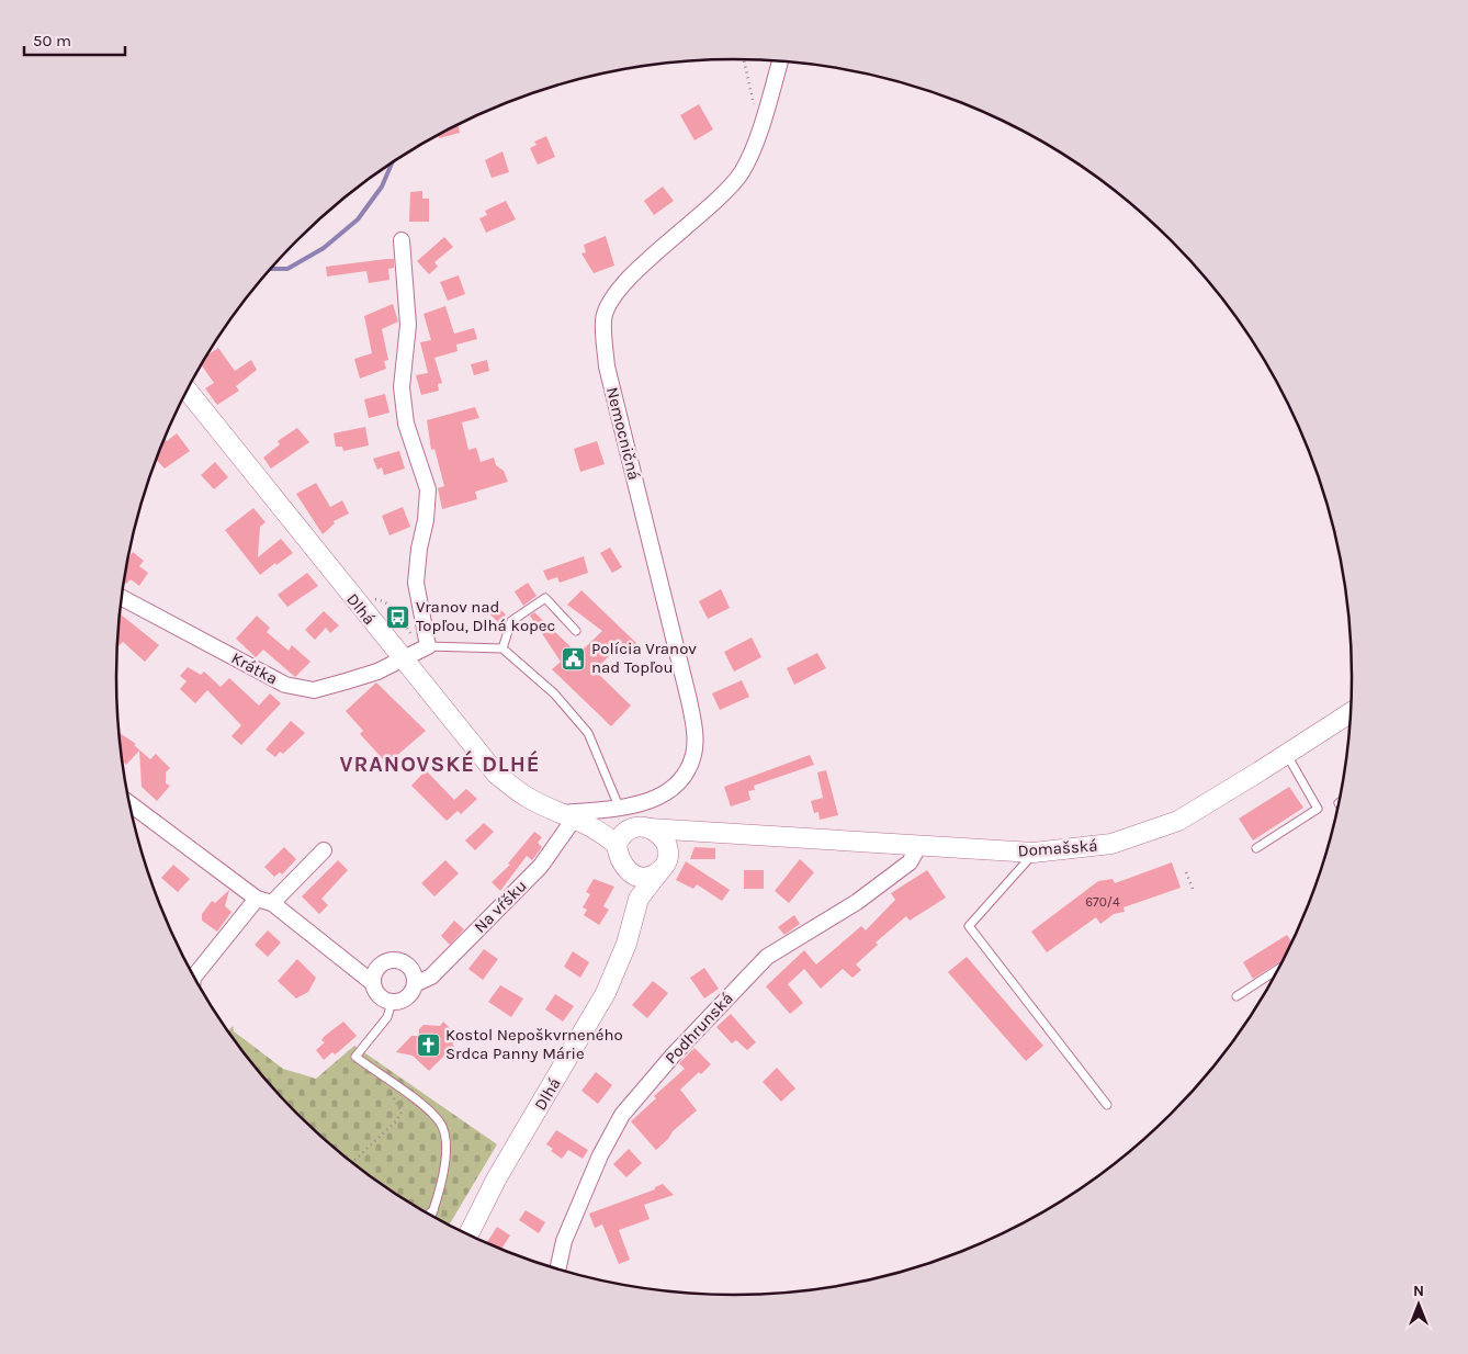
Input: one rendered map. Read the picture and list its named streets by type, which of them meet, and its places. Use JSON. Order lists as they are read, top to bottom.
{
  "streets": {
    "street": [
      "Nemocničná",
      "Dlhá",
      "Krátka",
      "Domašská",
      "Na vŕšku",
      "Podhrunská"
    ]
  },
  "crossings": [
    ["Nemocničná", "Dlhá"],
    ["Nemocničná", "Domašská"],
    ["Nemocničná", "Na vŕšku"],
    ["Dlhá", "Krátka"],
    ["Dlhá", "Domašská"],
    ["Dlhá", "Na vŕšku"],
    ["Domašská", "Na vŕšku"],
    ["Domašská", "Podhrunská"]
  ],
  "districts": ["VRANOVSKÉ DLHÉ"],
  "places": {
    "bus stop": ["Vranov nad Topľou, Dlhá kopec"],
    "public building": ["Polícia Vranov nad Topľou"],
    "church": ["Kostol Nepoškvrneného Srdca Panny Márie"]
  },
  "house_numbers": ["670/4"],
  "scale_bar": "50 m",
  "north": "top"
}
